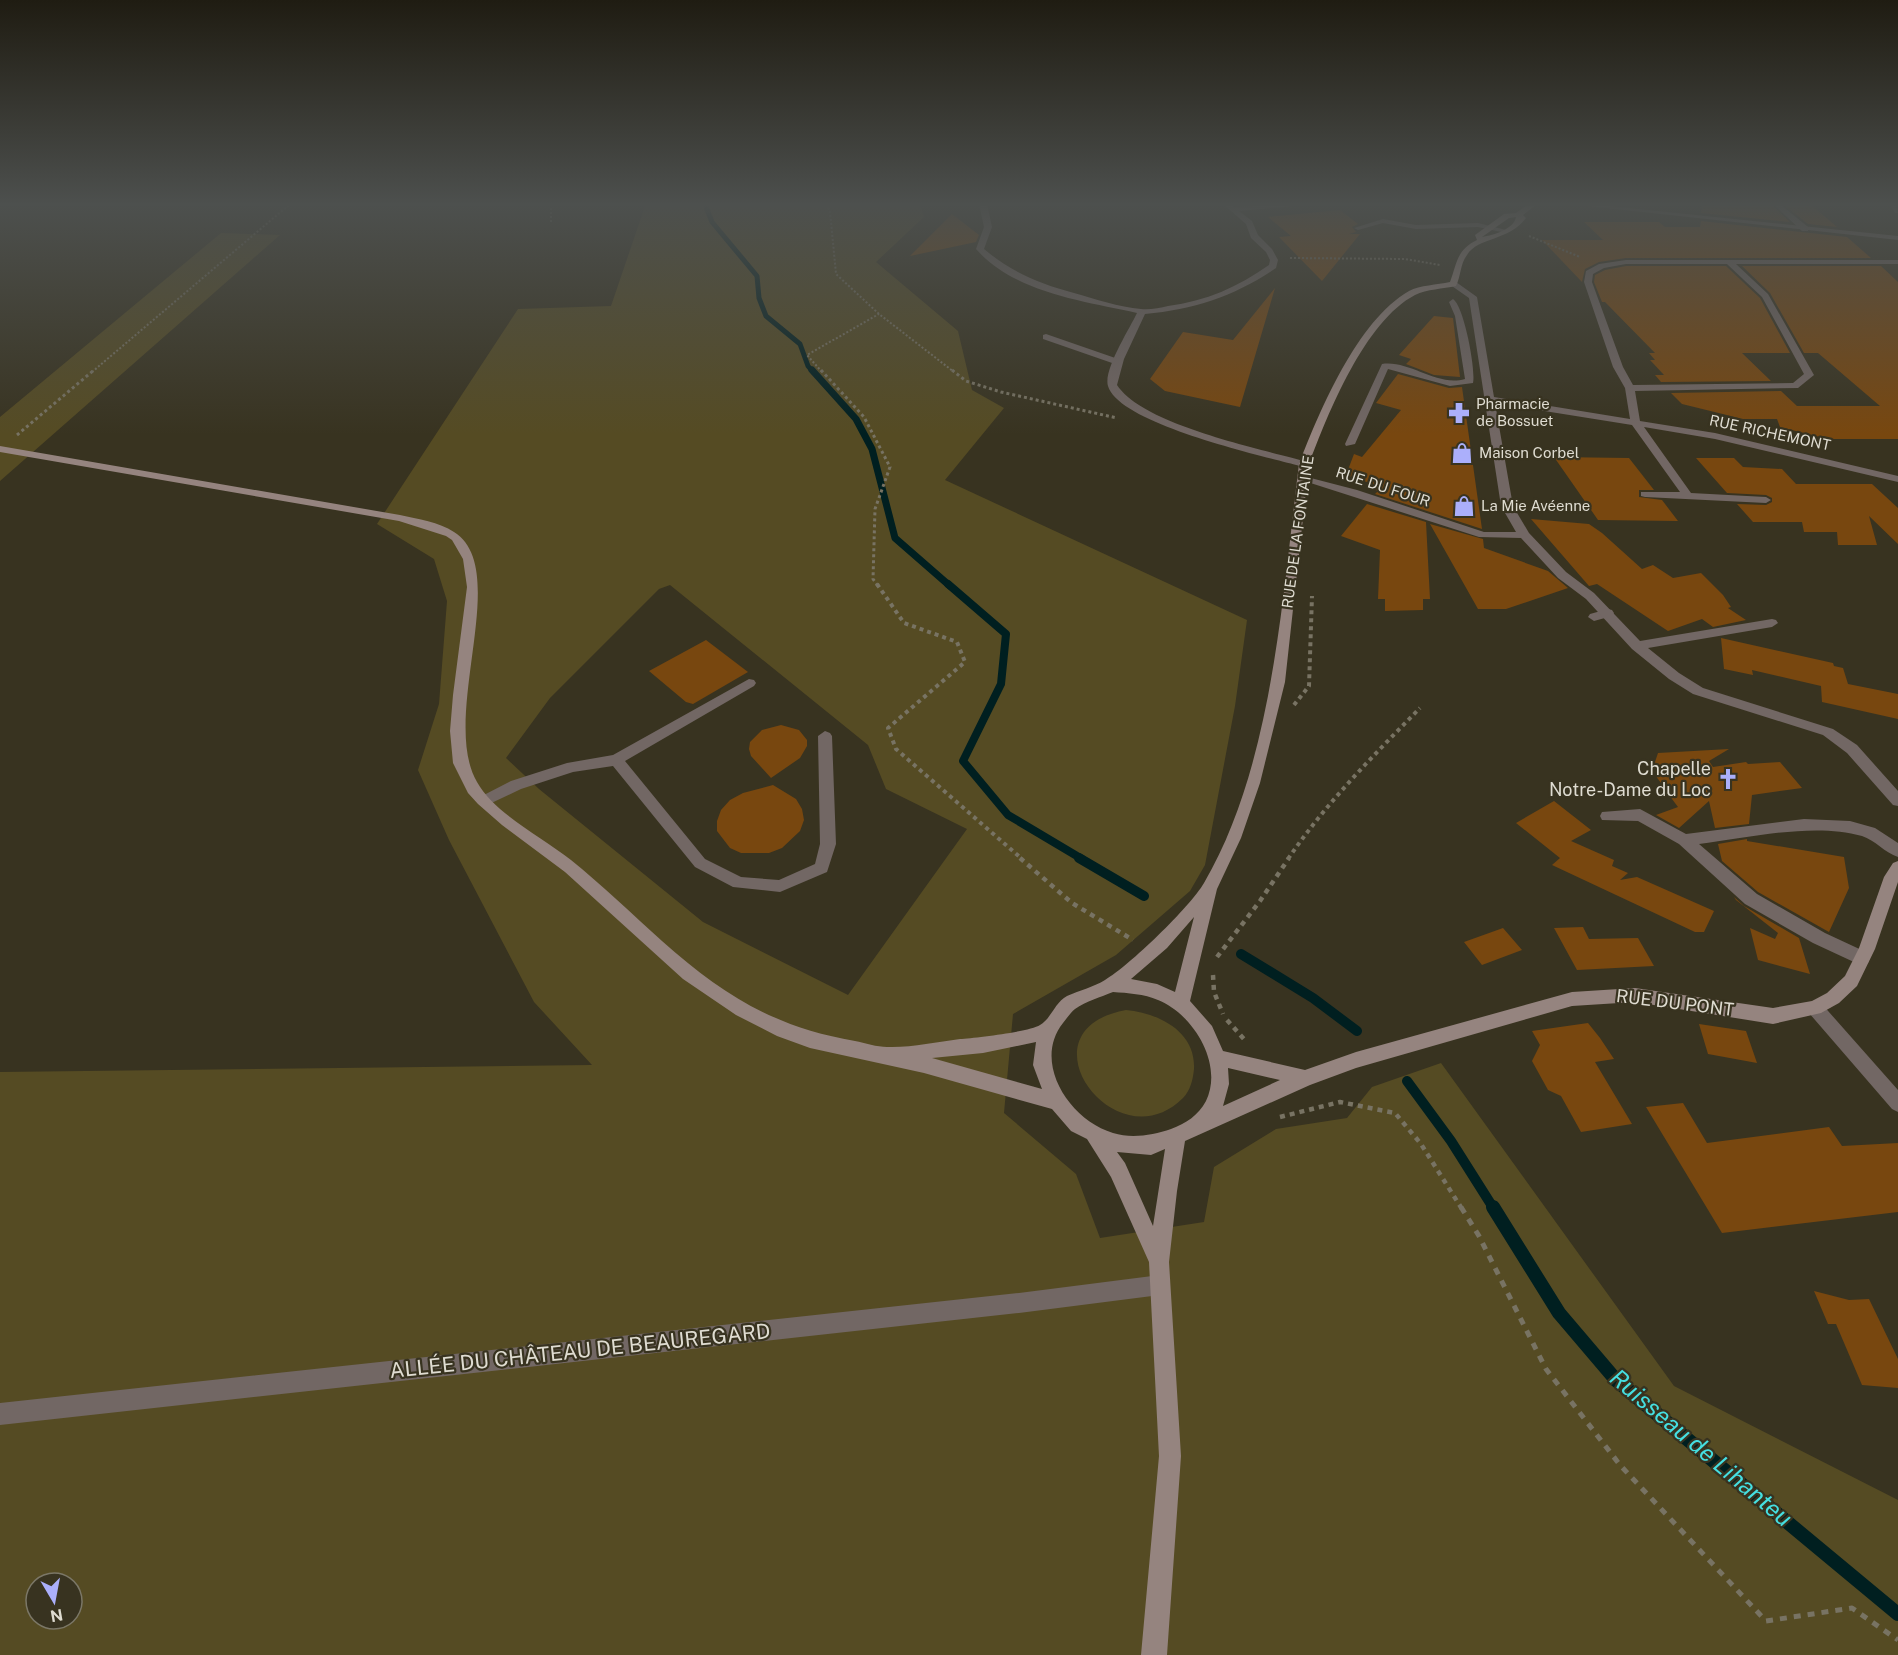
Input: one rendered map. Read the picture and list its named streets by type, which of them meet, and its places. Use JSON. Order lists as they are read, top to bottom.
{
  "streets": {
    "main road": ["RUE DE LA FONTAINE", "RUE DU PONT"],
    "street": ["RUE RICHEMONT", "RUE DU FOUR", "ALLÉE DU CHÂTEAU DE BEAUREGARD"]
  },
  "crossings": [
    ["RUE DU FOUR", "RUE DE LA FONTAINE"],
    ["RUE DE LA FONTAINE", "RUE DU PONT"]
  ],
  "water": ["Ruisseau de Lihanteu"],
  "places": {
    "pharmacy": ["Pharmacie de Bossuet"],
    "shop": ["Maison Corbel", "La Mie Avéenne"],
    "church": ["Chapelle Notre-Dame du Loc"]
  },
  "north": "bottom"
}
